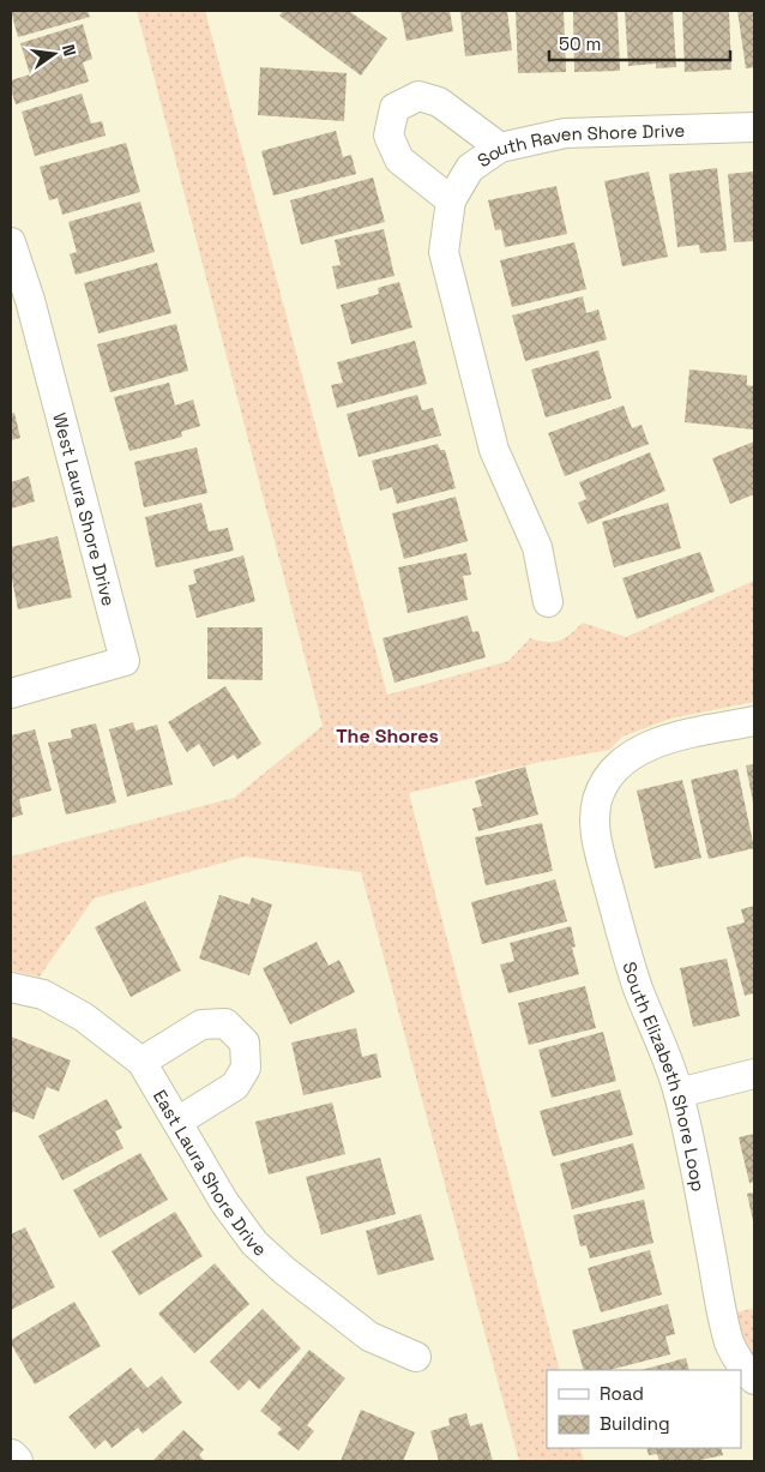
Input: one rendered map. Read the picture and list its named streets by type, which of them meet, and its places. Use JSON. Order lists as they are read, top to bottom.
{
  "streets": {
    "street": [
      "South Raven Shore Drive",
      "West Laura Shore Drive",
      "South Elizabeth Shore Loop",
      "East Laura Shore Drive"
    ]
  },
  "districts": ["The Shores"],
  "legend": ["Road", "Building"],
  "scale_bar": "50 m",
  "north": "right"
}
